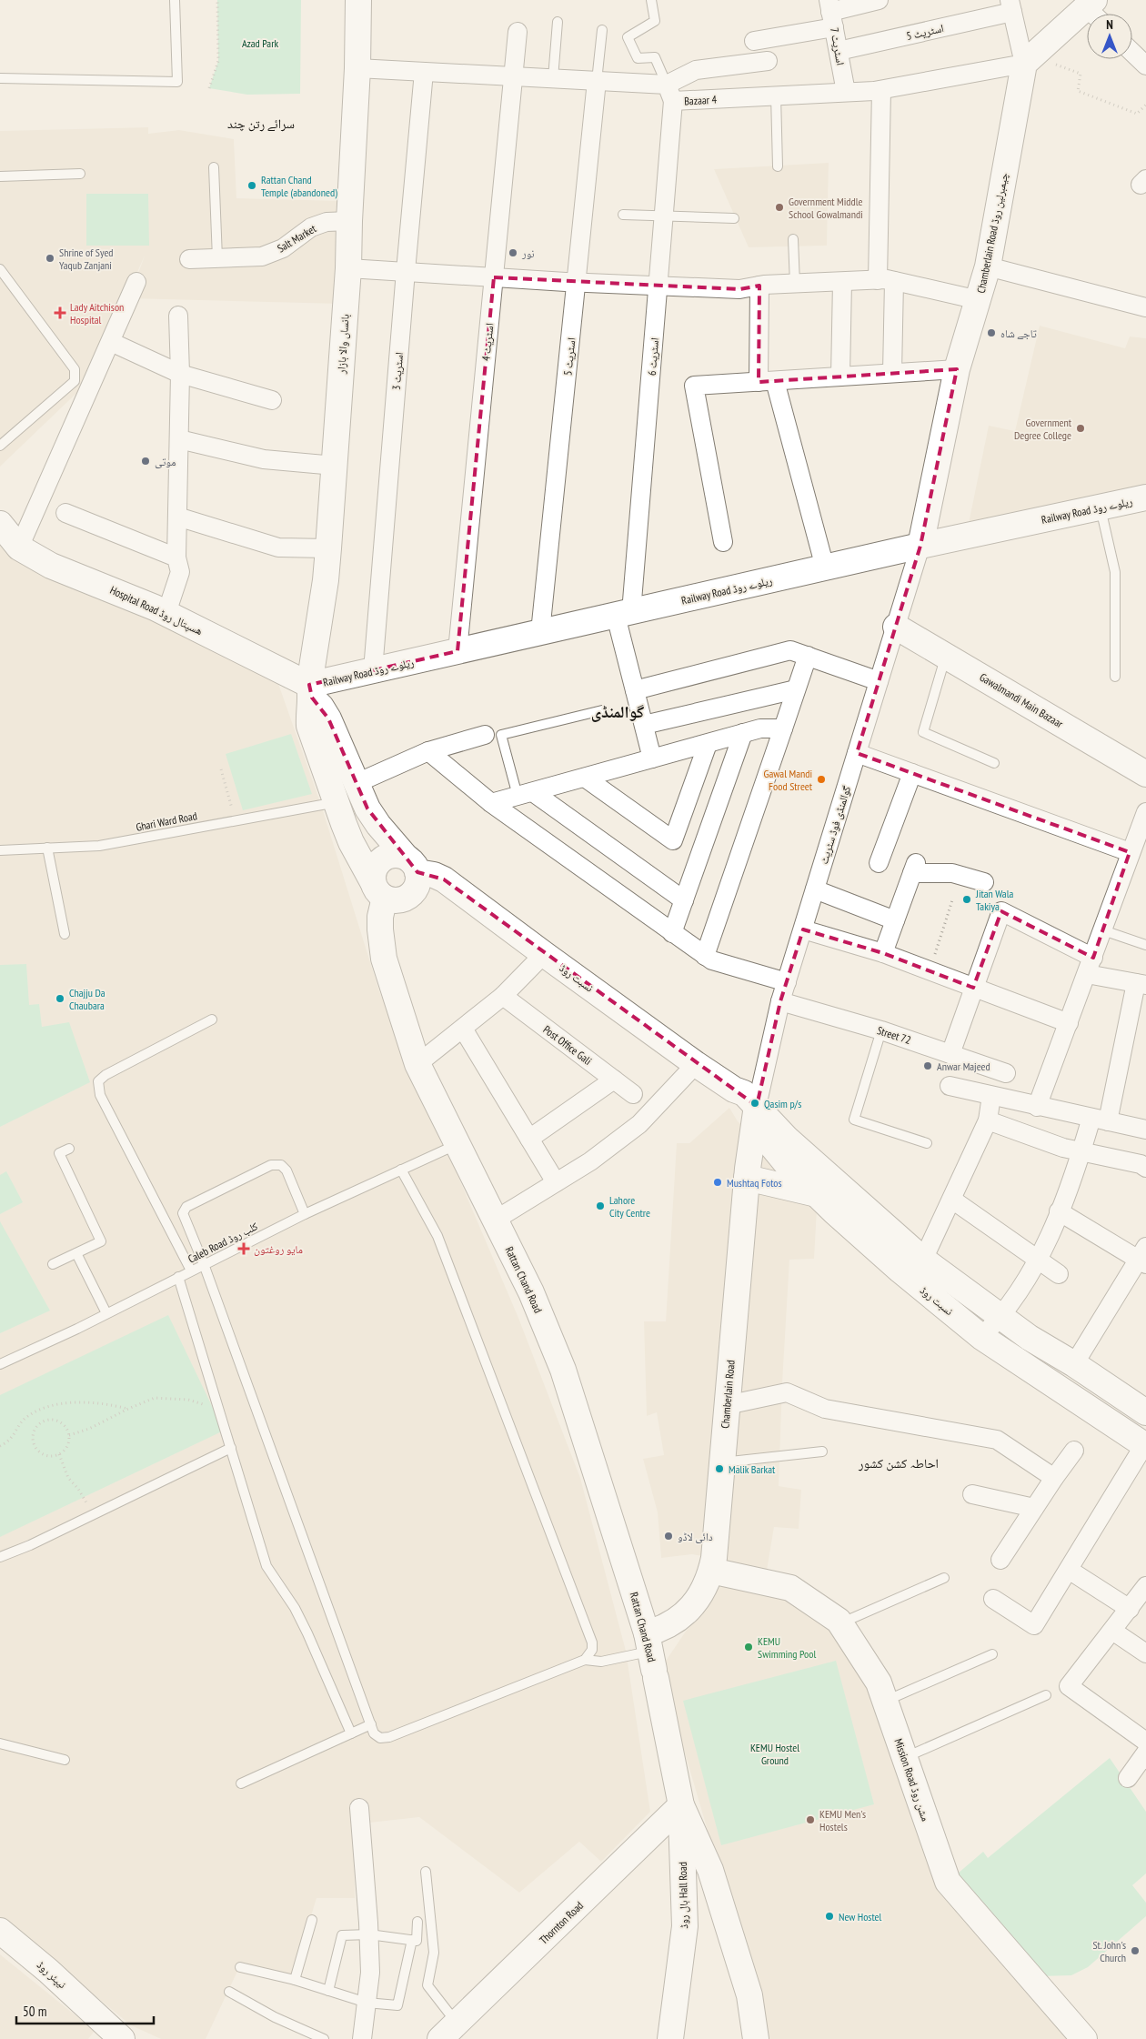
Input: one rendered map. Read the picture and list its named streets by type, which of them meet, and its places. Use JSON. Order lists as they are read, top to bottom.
{
  "streets": {
    "main road": [
      "Chamberlain Road چیمبرلین روڈ",
      "بانساں والا بازار",
      "Railway Road ریلوے روڈ",
      "Hospital Road ھسپتال روڈ",
      "Gawalmandi Main Bazaar",
      "نسبت روڈ",
      "Rattan Chand Road",
      "Chamberlain Road",
      "Mission Road مشن روڈ",
      "ہال روڈ Hall Road",
      "Thornton Road",
      "نیپئر روڈ"
    ],
    "street": [
      "اسٹریٹ 5",
      "اسٹریٹ 7",
      "Bazaar 4",
      "Salt Market",
      "اسٹریٹ 4",
      "اسٹریٹ 6",
      "اسٹریٹ 3",
      "گوالمنڈی فوڈ سٹریٹ",
      "Street 72",
      "Post Office Gali"
    ],
    "lane": ["Ghari Ward Road", "Caleb Road کلب روڈ"]
  },
  "crossings": [
    ["اسٹریٹ 5", "اسٹریٹ 7"],
    ["اسٹریٹ 5", "Railway Road ریلوے روڈ"],
    ["اسٹریٹ 7", "Bazaar 4"],
    ["Bazaar 4", "Chamberlain Road چیمبرلین روڈ"],
    ["Bazaar 4", "اسٹریٹ 6"],
    ["Chamberlain Road چیمبرلین روڈ", "Railway Road ریلوے روڈ"],
    ["Chamberlain Road چیمبرلین روڈ", "گوالمنڈی فوڈ سٹریٹ"],
    ["Salt Market", "بانساں والا بازار"],
    ["اسٹریٹ 4", "Railway Road ریلوے روڈ"],
    ["بانساں والا بازار", "Railway Road ریلوے روڈ"],
    ["بانساں والا بازار", "Hospital Road ھسپتال روڈ"],
    ["اسٹریٹ 6", "Railway Road ریلوے روڈ"],
    ["اسٹریٹ 3", "Railway Road ریلوے روڈ"],
    ["Railway Road ریلوے روڈ", "Hospital Road ھسپتال روڈ"],
    ["Railway Road ریلوے روڈ", "گوالمنڈی فوڈ سٹریٹ"],
    ["Hospital Road ھسپتال روڈ", "نسبت روڈ"],
    ["Hospital Road ھسپتال روڈ", "Rattan Chand Road"],
    ["Gawalmandi Main Bazaar", "گوالمنڈی فوڈ سٹریٹ"],
    ["گوالمنڈی فوڈ سٹریٹ", "نسبت روڈ"],
    ["گوالمنڈی فوڈ سٹریٹ", "Street 72"],
    ["گوالمنڈی فوڈ سٹریٹ", "Chamberlain Road"],
    ["نسبت روڈ", "Rattan Chand Road"],
    ["نسبت روڈ", "Chamberlain Road"],
    ["Caleb Road کلب روڈ", "Rattan Chand Road"],
    ["Rattan Chand Road", "Chamberlain Road"],
    ["Rattan Chand Road", "ہال روڈ Hall Road"],
    ["Rattan Chand Road", "Thornton Road"],
    ["Chamberlain Road", "Mission Road مشن روڈ"],
    ["ہال روڈ Hall Road", "Thornton Road"]
  ],
  "districts": ["سرائے رتن چند", "گوالمنڈی", "احاطہ کشن کشور"],
  "parks": ["Azad Park", "KEMU Hostel Ground"],
  "places": {
    "other": [
      "Rattan Chand Temple (abandoned)",
      "Government Middle School Gowalmandi",
      "نور",
      "Shrine of Syed Yaqub Zanjani",
      "تاجے شاہ",
      "Government Degree College",
      "موتی",
      "Gawal Mandi Food Street",
      "Jitan Wala Takiya",
      "Chajju Da Chaubara",
      "Anwar Majeed",
      "Qasim p/s",
      "Mushtaq Fotos",
      "Lahore City Centre",
      "Malik Barkat",
      "دائی لاڈو",
      "KEMU Swimming Pool",
      "KEMU Men's Hostels",
      "New Hostel",
      "St. John's Church"
    ],
    "health": ["Lady Aitchison Hospital", "مایو روغتون"]
  },
  "scale_bar": "50 m",
  "north": "top"
}
